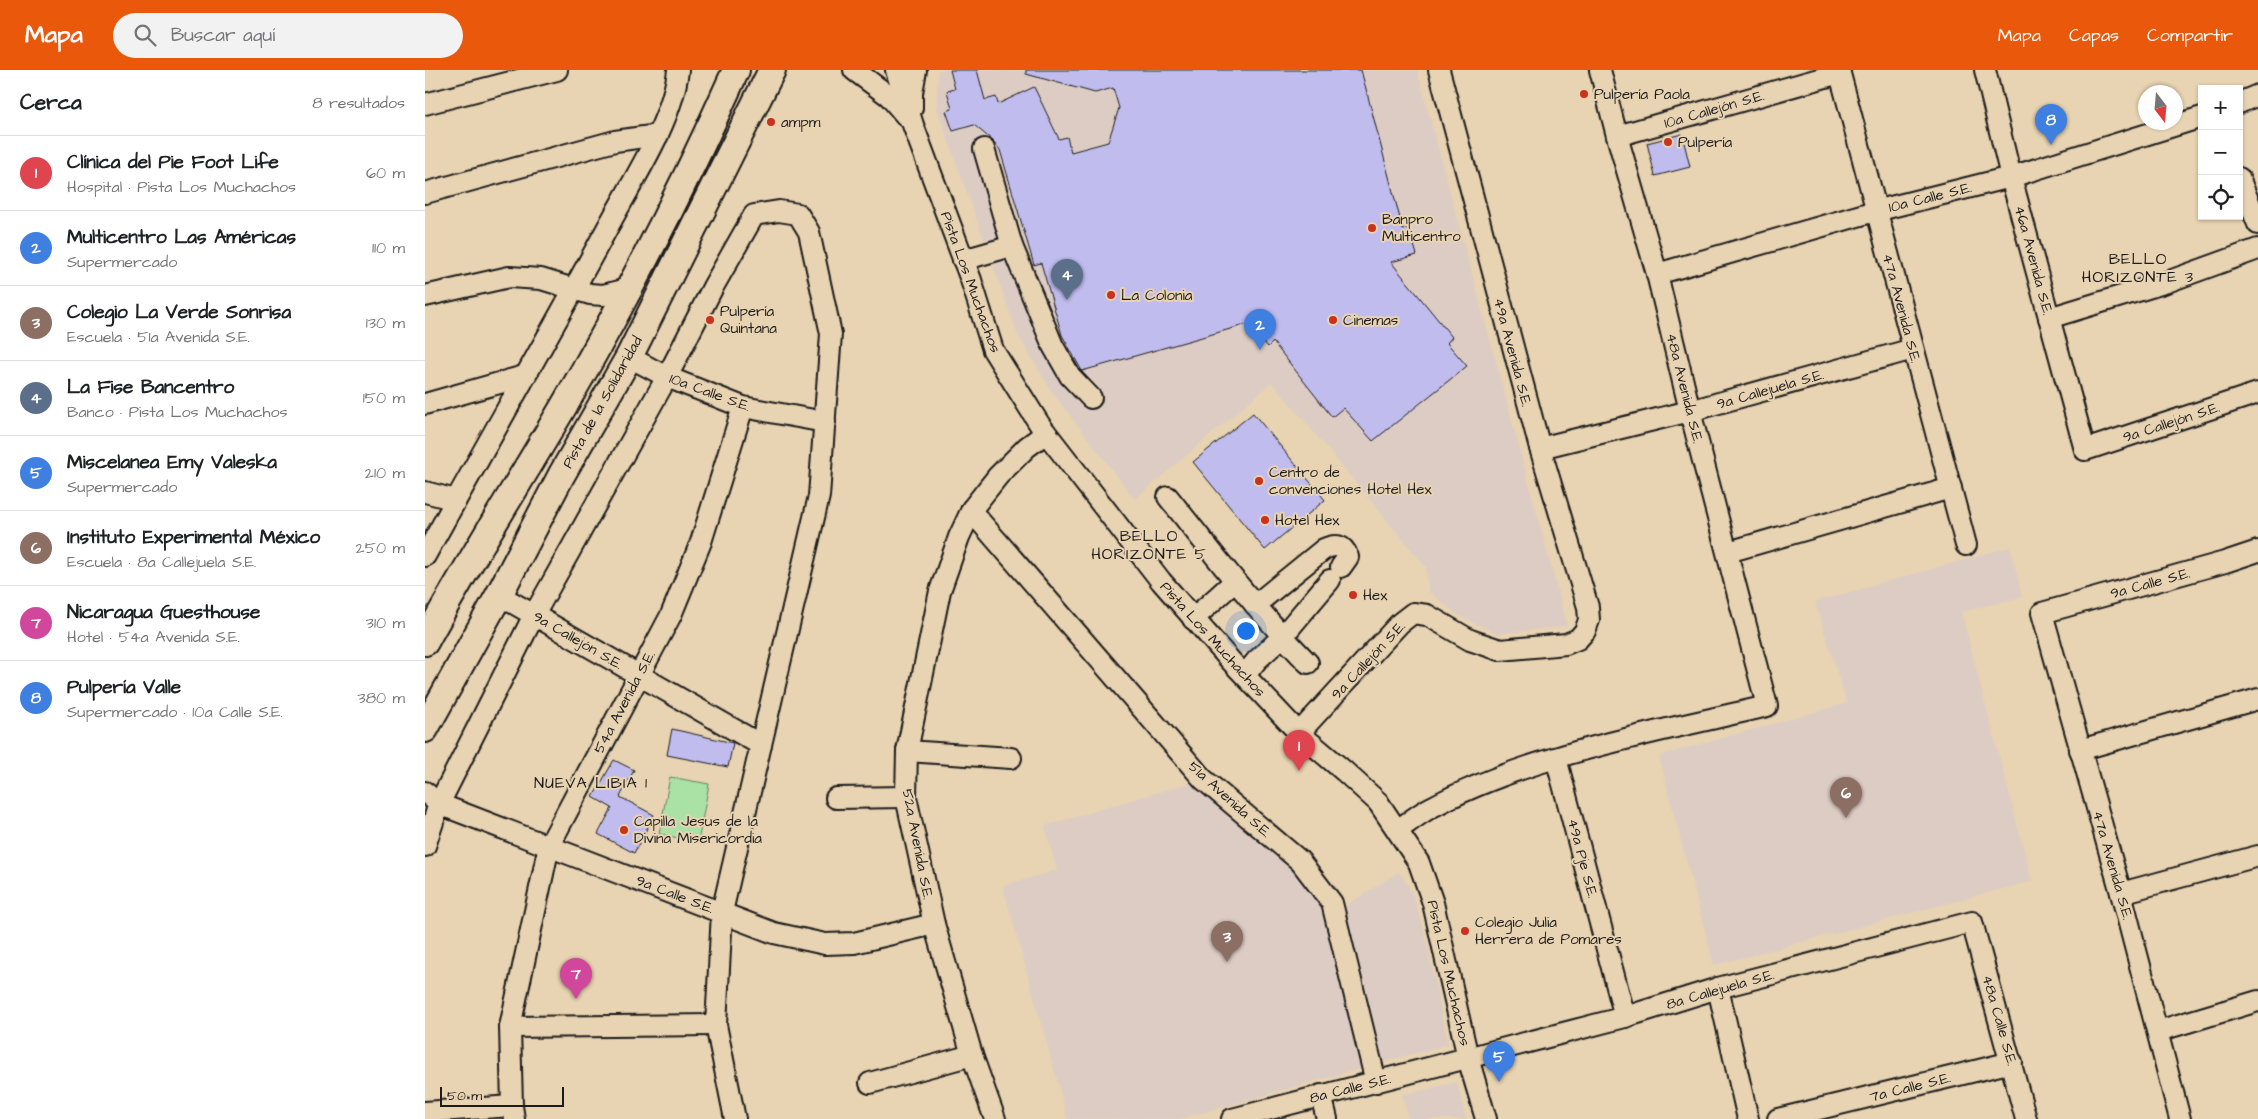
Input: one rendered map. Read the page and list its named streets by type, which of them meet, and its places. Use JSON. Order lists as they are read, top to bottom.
{
  "streets": {
    "main road": ["Pista de la Solidaridad"],
    "street": [
      "10a Callejón S.E.",
      "10a Calle S.E.",
      "46a Avenida S.E.",
      "Pista Los Muchachos",
      "47a Avenida S.E.",
      "49a Avenida S.E.",
      "48a Avenida S.E.",
      "9a Callejuela S.E.",
      "9a Callejón S.E.",
      "9a Calle S.E.",
      "54a Avenida S.E.",
      "51a Avenida S.E.",
      "52a Avenida S.E.",
      "49a Pje S.E.",
      "8a Callejuela S.E.",
      "48a Calle S.E.",
      "7a Calle S.E.",
      "8a Calle S.E."
    ]
  },
  "crossings": [
    ["10a Callejón S.E.", "47a Avenida S.E."],
    ["10a Callejón S.E.", "48a Avenida S.E."],
    ["10a Calle S.E.", "46a Avenida S.E."],
    ["10a Calle S.E.", "47a Avenida S.E."],
    ["10a Calle S.E.", "48a Avenida S.E."],
    ["10a Calle S.E.", "Pista de la Solidaridad"],
    ["10a Calle S.E.", "54a Avenida S.E."],
    ["46a Avenida S.E.", "9a Callejón S.E."],
    ["Pista Los Muchachos", "9a Callejón S.E."],
    ["Pista Los Muchachos", "8a Callejuela S.E."],
    ["Pista Los Muchachos", "8a Calle S.E."],
    ["47a Avenida S.E.", "9a Callejuela S.E."],
    ["47a Avenida S.E.", "9a Calle S.E."],
    ["49a Avenida S.E.", "9a Callejuela S.E."],
    ["49a Avenida S.E.", "9a Callejón S.E."],
    ["48a Avenida S.E.", "9a Callejuela S.E."],
    ["48a Avenida S.E.", "49a Pje S.E."],
    ["Pista de la Solidaridad", "9a Callejón S.E."],
    ["9a Callejón S.E.", "54a Avenida S.E."],
    ["9a Calle S.E.", "54a Avenida S.E."],
    ["9a Calle S.E.", "52a Avenida S.E."],
    ["51a Avenida S.E.", "52a Avenida S.E."],
    ["51a Avenida S.E.", "8a Calle S.E."],
    ["49a Pje S.E.", "8a Callejuela S.E."],
    ["8a Callejuela S.E.", "48a Calle S.E."],
    ["8a Callejuela S.E.", "8a Calle S.E."],
    ["48a Calle S.E.", "7a Calle S.E."]
  ],
  "districts": ["BELLO HORIZONTE 3", "BELLO HORIZONTE 5", "NUEVA LIBIA 1"],
  "places": [
    "Pulpería Paola",
    "ampm",
    "Pulpería",
    "Banpro Multicentro",
    "La Colonia",
    "Pulpería Quintana",
    "Cinemas",
    "Centro de convenciones Hotel Hex",
    "Hotel Hex",
    "Hex",
    "Capilla Jesus de la Divina Misericordia",
    "Colegio Julia Herrera de Pomares"
  ],
  "scale_bar": "50 m",
  "north": "bottom",
  "page": {
    "header": "Mapa",
    "search": "Buscar aquí",
    "nav": ["Mapa", "Capas", "Compartir"],
    "heading": ["Cerca", "8 resultados"],
    "map_buttons": ["+", "−"],
    "pins": [
      "8",
      "4",
      "2",
      "1",
      "6",
      "3",
      "7",
      "5"
    ],
    "list": [
      {
        "mark": "1",
        "name": "Clínica del Pie Foot Life",
        "note": "Hospital · Pista Los Muchachos",
        "value": "60 m"
      },
      {
        "mark": "2",
        "name": "Multicentro Las Américas",
        "note": "Supermercado",
        "value": "110 m"
      },
      {
        "mark": "3",
        "name": "Colegio La Verde Sonrisa",
        "note": "Escuela · 51a Avenida S.E.",
        "value": "130 m"
      },
      {
        "mark": "4",
        "name": "La Fise Bancentro",
        "note": "Banco · Pista Los Muchachos",
        "value": "150 m"
      },
      {
        "mark": "5",
        "name": "Miscelanea Emy Valeska",
        "note": "Supermercado",
        "value": "210 m"
      },
      {
        "mark": "6",
        "name": "Instituto Experimental México",
        "note": "Escuela · 8a Callejuela S.E.",
        "value": "250 m"
      },
      {
        "mark": "7",
        "name": "Nicaragua Guesthouse",
        "note": "Hotel · 54a Avenida S.E.",
        "value": "310 m"
      },
      {
        "mark": "8",
        "name": "Pulpería Valle",
        "note": "Supermercado · 10a Calle S.E.",
        "value": "380 m"
      }
    ],
    "scale": "50 m"
  }
}
